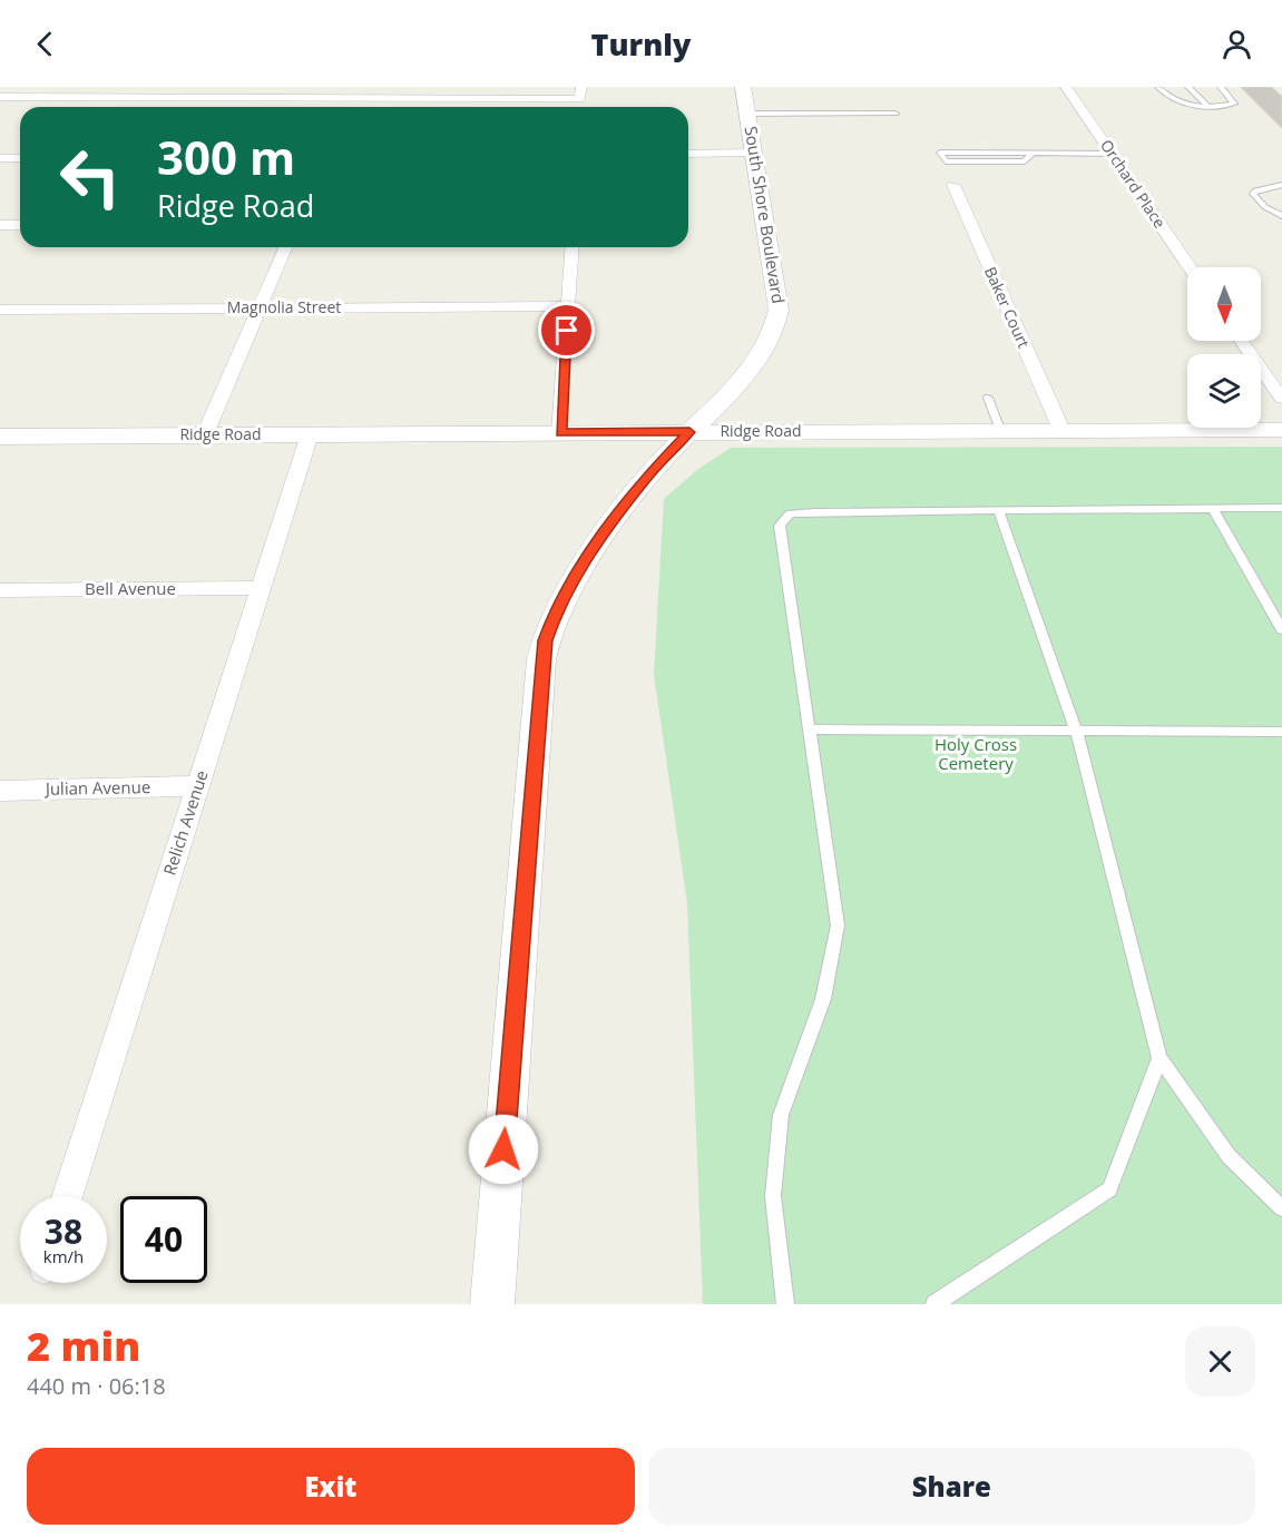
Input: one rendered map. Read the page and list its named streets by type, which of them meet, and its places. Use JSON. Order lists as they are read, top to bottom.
{
  "streets": {
    "street": [
      "Orchard Place",
      "South Shore Boulevard",
      "Magnolia Street",
      "Baker Court",
      "Ridge Road",
      "Bell Avenue",
      "Julian Avenue",
      "Relich Avenue"
    ]
  },
  "crossings": [
    ["South Shore Boulevard", "Ridge Road"],
    ["Baker Court", "Ridge Road"],
    ["Ridge Road", "Relich Avenue"],
    ["Bell Avenue", "Relich Avenue"],
    ["Julian Avenue", "Relich Avenue"]
  ],
  "parks": ["Holy Cross Cemetery"],
  "north": "bottom",
  "page": {
    "header": "Turnly",
    "turn": ["300 m", "Ridge Road"],
    "speed": "38 km/h",
    "limit": "40",
    "heading": ["2 min", "440 m · 06:18"],
    "buttons": ["Exit", "Share"]
  }
}
